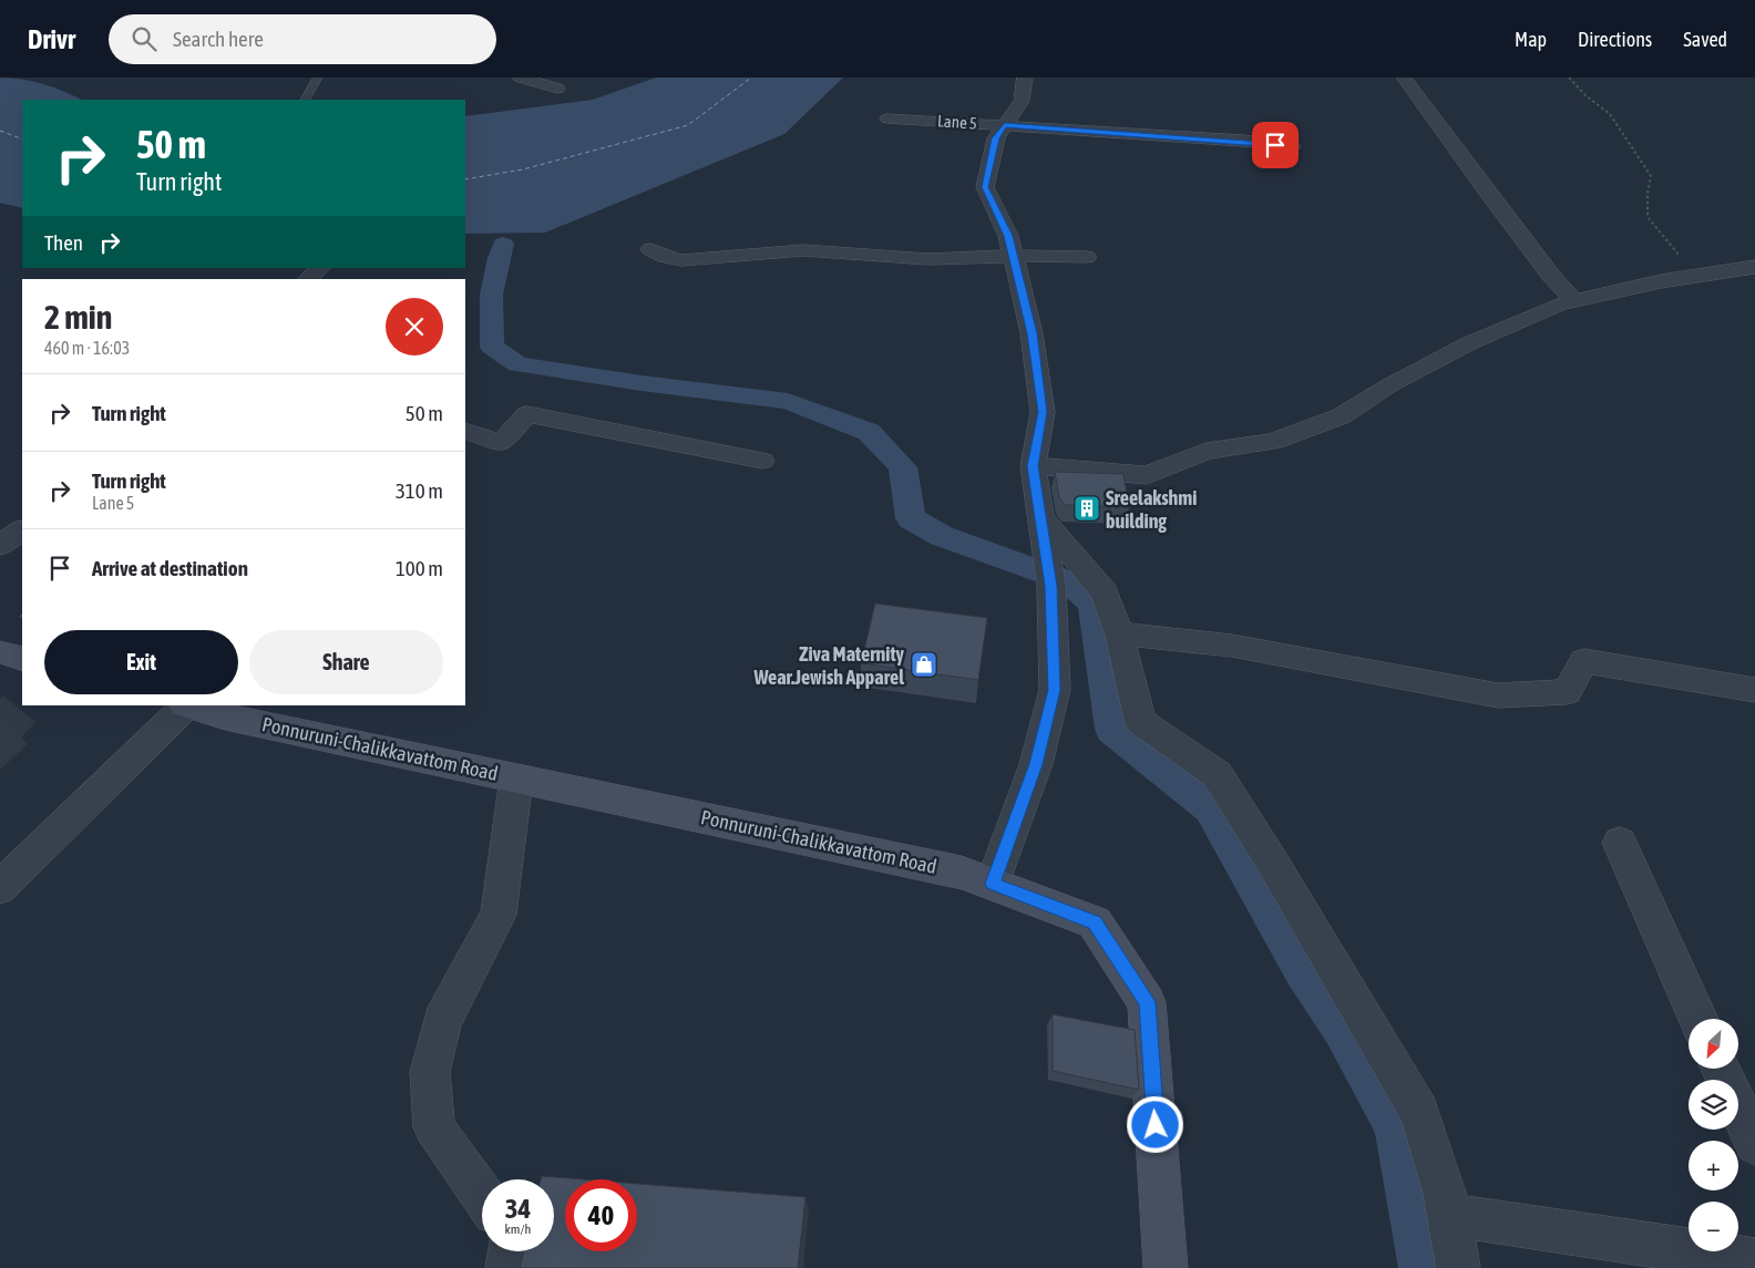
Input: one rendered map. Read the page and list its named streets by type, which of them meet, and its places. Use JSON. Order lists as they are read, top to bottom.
{
  "streets": {
    "street": ["Lane 5", "Ponnuruni-Chalikkavattom Road"]
  },
  "places": {
    "building": ["Sreelakshmi building"],
    "shop": ["Ziva Maternity Wear.Jewish Apparel"]
  },
  "north": "bottom left",
  "page": {
    "header": "Drivr",
    "search": "Search here",
    "nav": ["Map", "Directions", "Saved"],
    "turn": ["50 m", "Turn right"],
    "then": "Then",
    "heading": ["2 min", "460 m · 16:03"],
    "list": [
      {
        "name": "Turn right",
        "value": "50 m"
      },
      {
        "name": "Turn right",
        "note": "Lane 5",
        "value": "310 m"
      },
      {
        "name": "Arrive at destination",
        "value": "100 m"
      }
    ],
    "buttons": ["Exit", "Share"],
    "map_buttons": ["+", "−"],
    "speed": "34 km/h",
    "limit": "40"
  }
}
